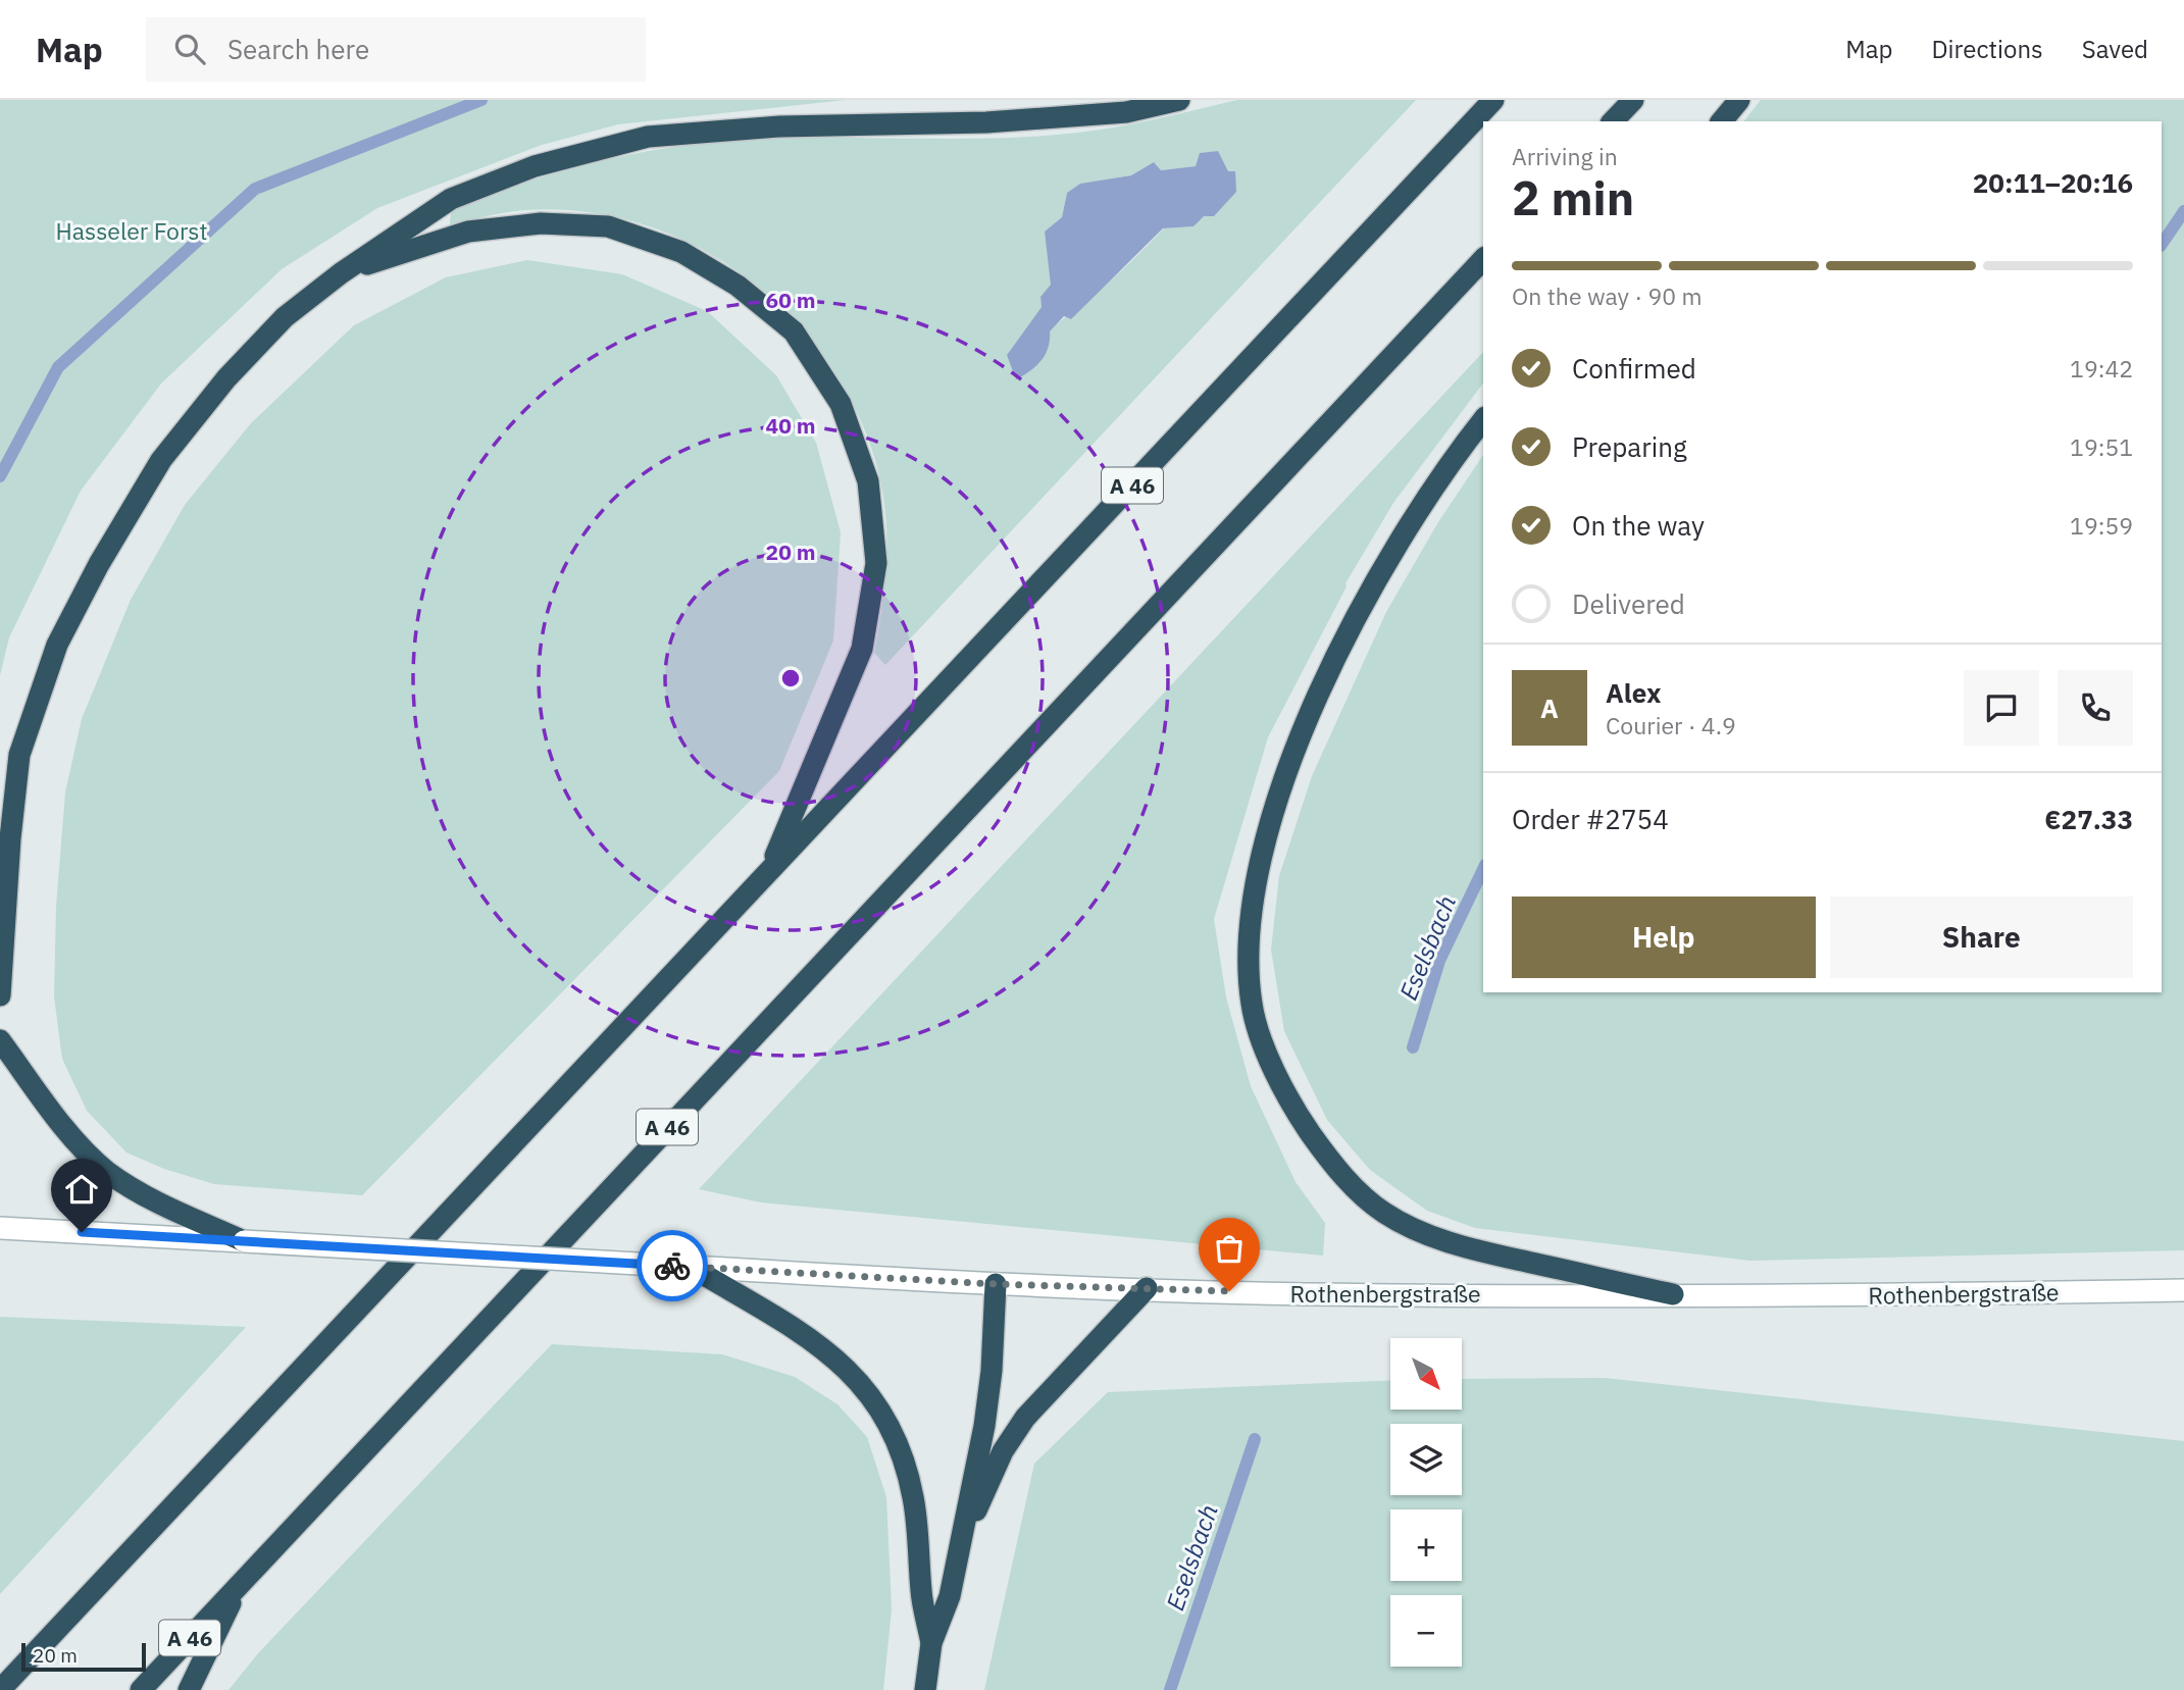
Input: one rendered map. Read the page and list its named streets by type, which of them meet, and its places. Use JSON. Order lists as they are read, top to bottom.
{
  "streets": {
    "highway": ["A 46"],
    "main road": ["Rothenbergstraße"]
  },
  "water": ["Eselsbach"],
  "parks": ["Hasseler Forst"],
  "scale_bar": "20 m",
  "north": "bottom right",
  "page": {
    "header": "Map",
    "search": "Search here",
    "nav": ["Map", "Directions", "Saved"],
    "heading": ["2 min", "Arriving in", "20:11–20:16"],
    "panel": [
      "Alex",
      "Courier · 4.9",
      "Order #2754",
      "€27.33"
    ],
    "bar": "On the way · 90 m",
    "list": [
      ["Confirmed", "19:42"],
      ["Preparing", "19:51"],
      ["On the way", "19:59"],
      "Delivered"
    ],
    "round": "A",
    "buttons": ["Help", "Share"],
    "map_buttons": ["+", "−"],
    "scale": "20 m"
  },
  "rings": ["60 m", "40 m", "20 m"]
}
